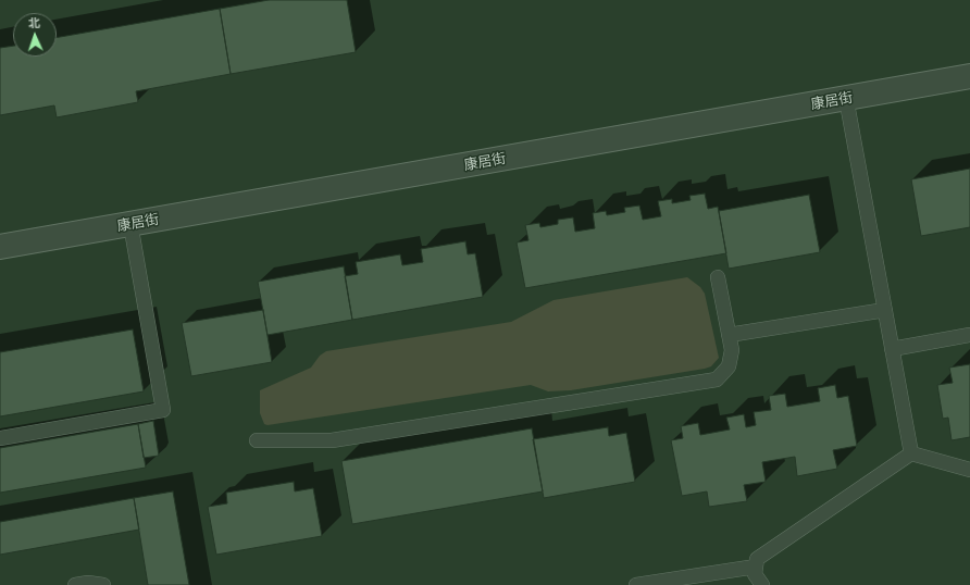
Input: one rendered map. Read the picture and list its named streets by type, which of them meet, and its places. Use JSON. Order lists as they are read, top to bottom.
{
  "streets": {
    "street": ["康居街"]
  },
  "north": "top"
}
